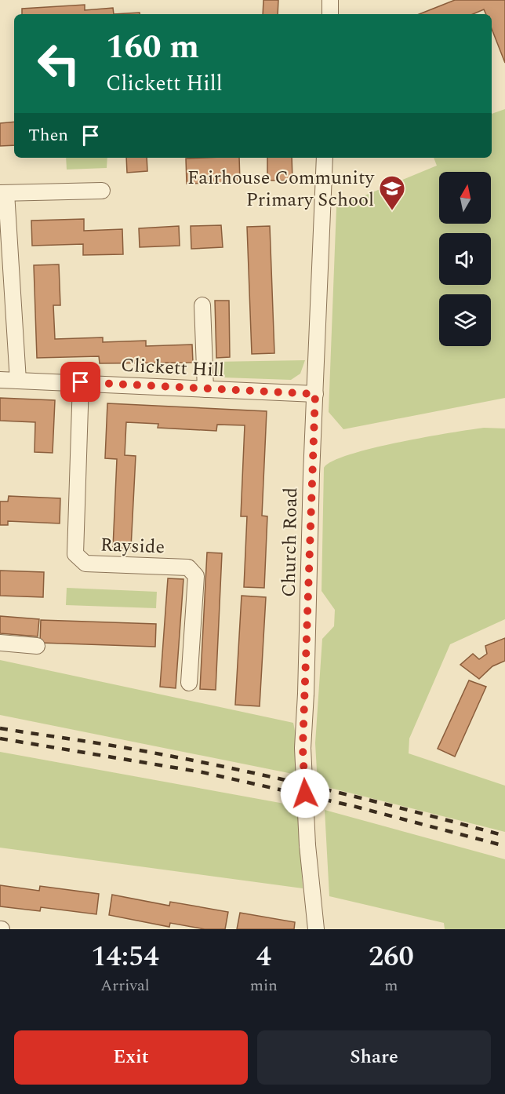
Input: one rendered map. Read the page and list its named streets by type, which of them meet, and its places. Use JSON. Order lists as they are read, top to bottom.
{
  "streets": {
    "street": ["Clickett Hill", "Church Road", "Rayside"]
  },
  "crossings": [
    ["Clickett Hill", "Church Road"],
    ["Clickett Hill", "Rayside"]
  ],
  "places": {
    "school or university": ["Fairhouse Community Primary School"]
  },
  "north": "top",
  "page": {
    "turn": ["160 m", "Clickett Hill"],
    "then": "Then",
    "eta": [
      "14:54",
      "Arrival",
      "4",
      "min",
      "260",
      "m"
    ],
    "buttons": ["Exit", "Share"]
  }
}
